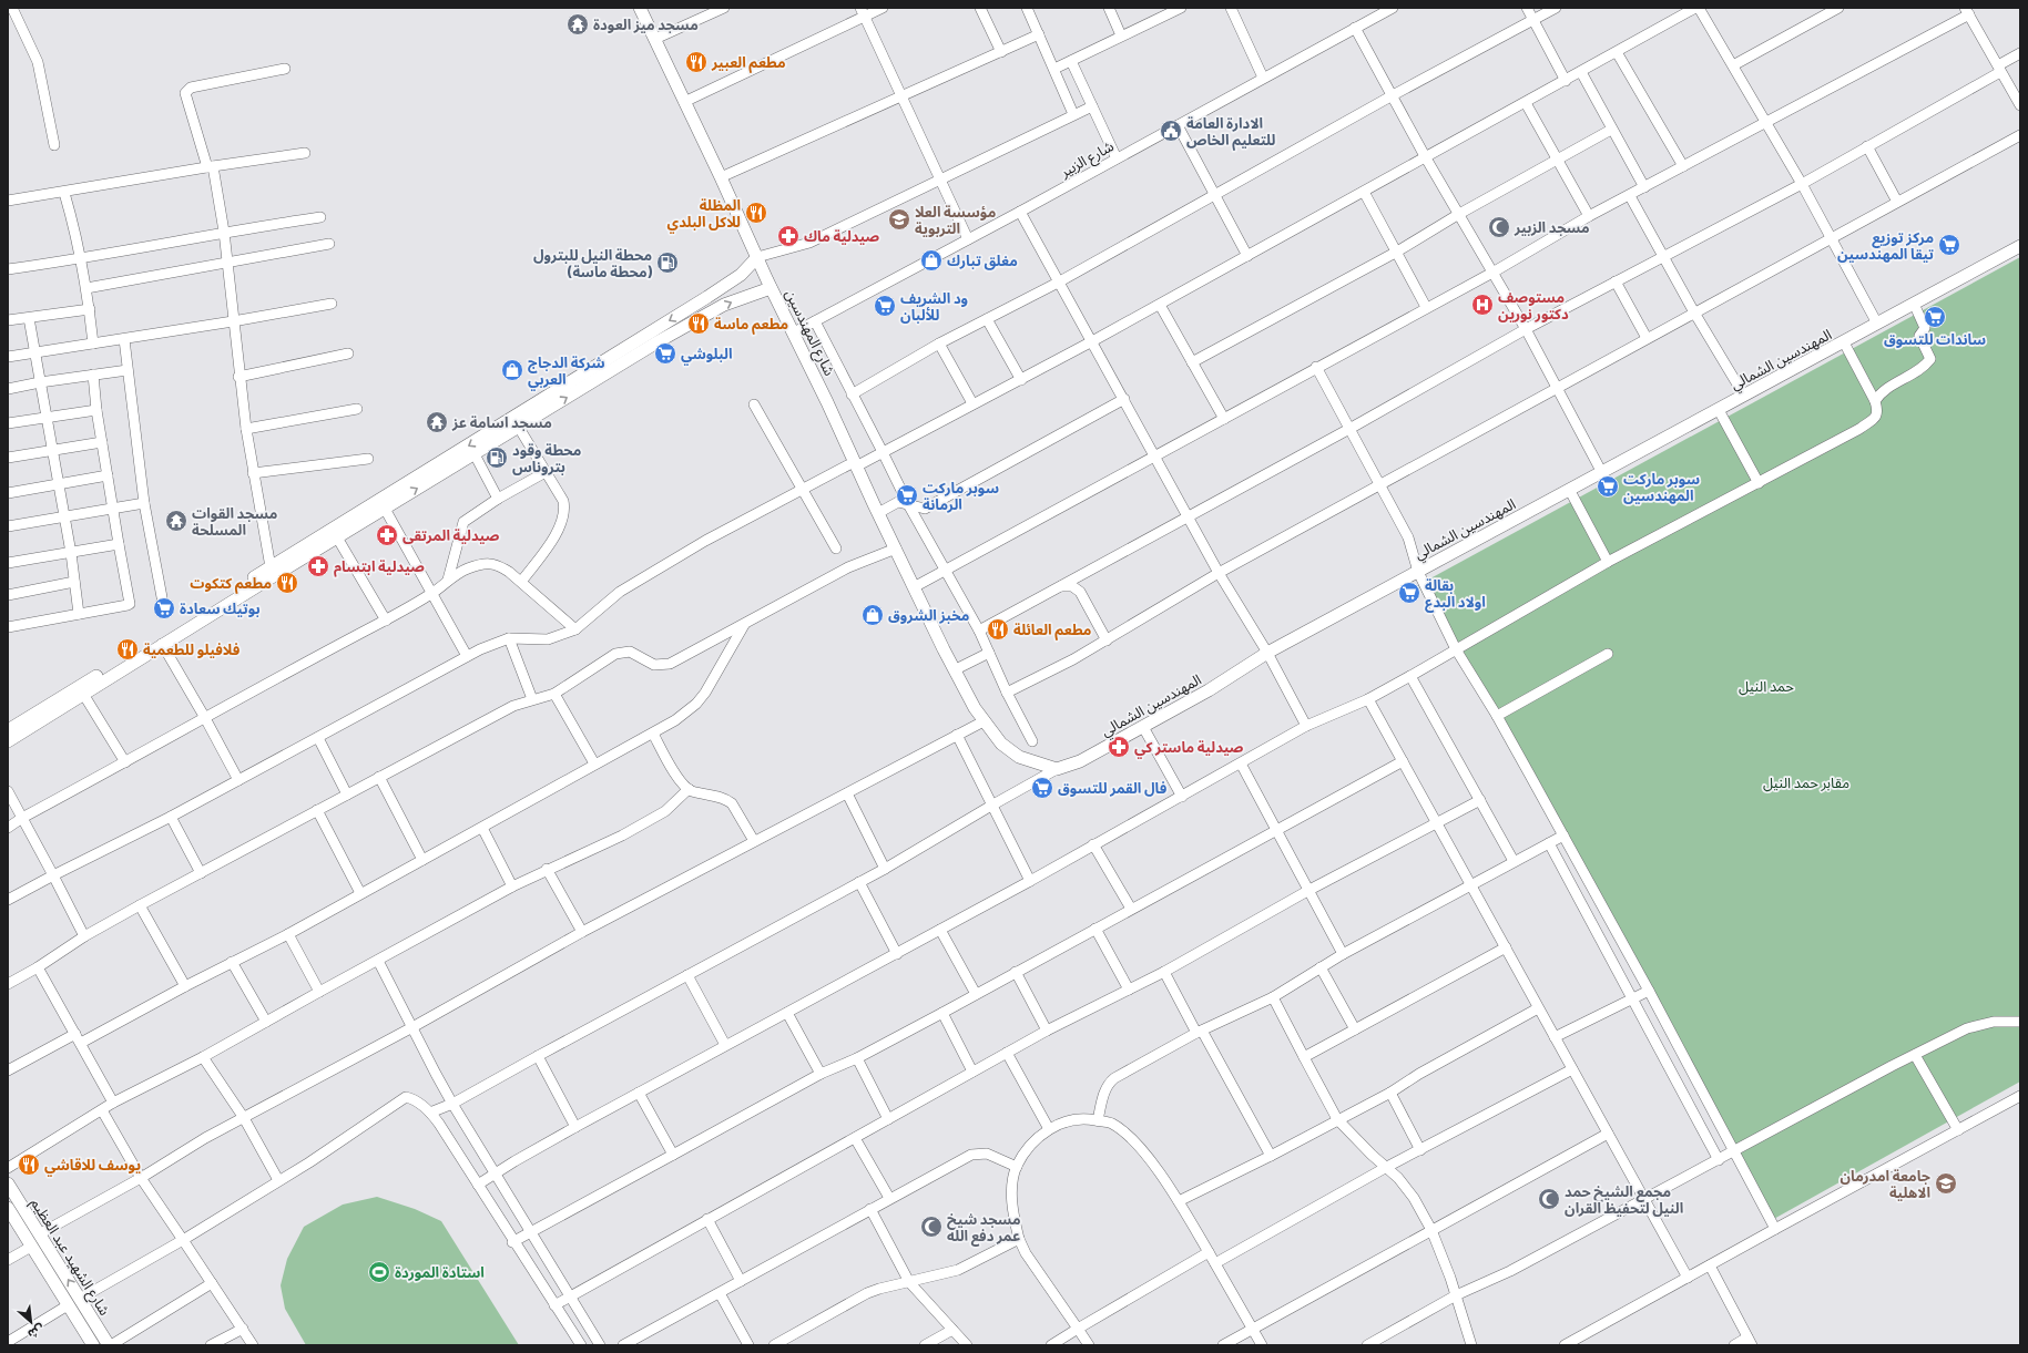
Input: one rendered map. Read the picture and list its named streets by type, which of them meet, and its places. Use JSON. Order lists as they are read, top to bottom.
{
  "streets": {
    "main road": ["شارع المهندسين", "المهندسين الشمالي", "شارع الشهيد عبد العظيم"],
    "street": ["شارع الزبير"]
  },
  "crossings": [
    ["شارع الزبير", "شارع المهندسين"]
  ],
  "parks": ["حمد النيل", "مقابر حمد النيل"],
  "places": {
    "temple": ["مسجد ميز العودة", "مسجد اسامة عز", "مسجد القوات المسلحة"],
    "restaurant": [
      "مطعم العبير",
      "المظلة للاكل البلدي",
      "مطعم ماسة",
      "مطعم كتكوت",
      "مطعم العائلة",
      "فلافيلو للطعمية",
      "يوسف للاقاشي"
    ],
    "public building": ["الادارة العامة للتعليم الخاص"],
    "school or university": ["مؤسسة العلا التربوية", "جامعة امدرمان الاهلية"],
    "mosque": ["مسجد الزبير", "مجمع الشيخ حمد النيل لتحفيظ القران", "مسجد شيخ عمر دفع الله"],
    "pharmacy": [
      "صيدلية ماك",
      "صيدلية المرتقى",
      "صيدلية ابتسام",
      "صيدلية ماستر كي"
    ],
    "supermarket": [
      "مركز توزيع تيقا المهندسين",
      "ود الشريف للألبان",
      "ساندات للتسوق",
      "البلوشي",
      "سوبر ماركت المهندسين",
      "سوبر ماركت الرمانة",
      "بقالة اولاد البدع",
      "بوتيك سعادة",
      "فال القمر للتسوق"
    ],
    "shop": ["مغلق تبارك", "شركة الدجاج العربي", "مخبز الشروق"],
    "fuel station": ["محطة النيل للبترول (محطة ماسة)", "محطة وقود بتروناس"],
    "hospital": ["مستوصف دكتور نورين"],
    "sports": ["استادة الموردة"]
  },
  "north": "bottom right"
}
